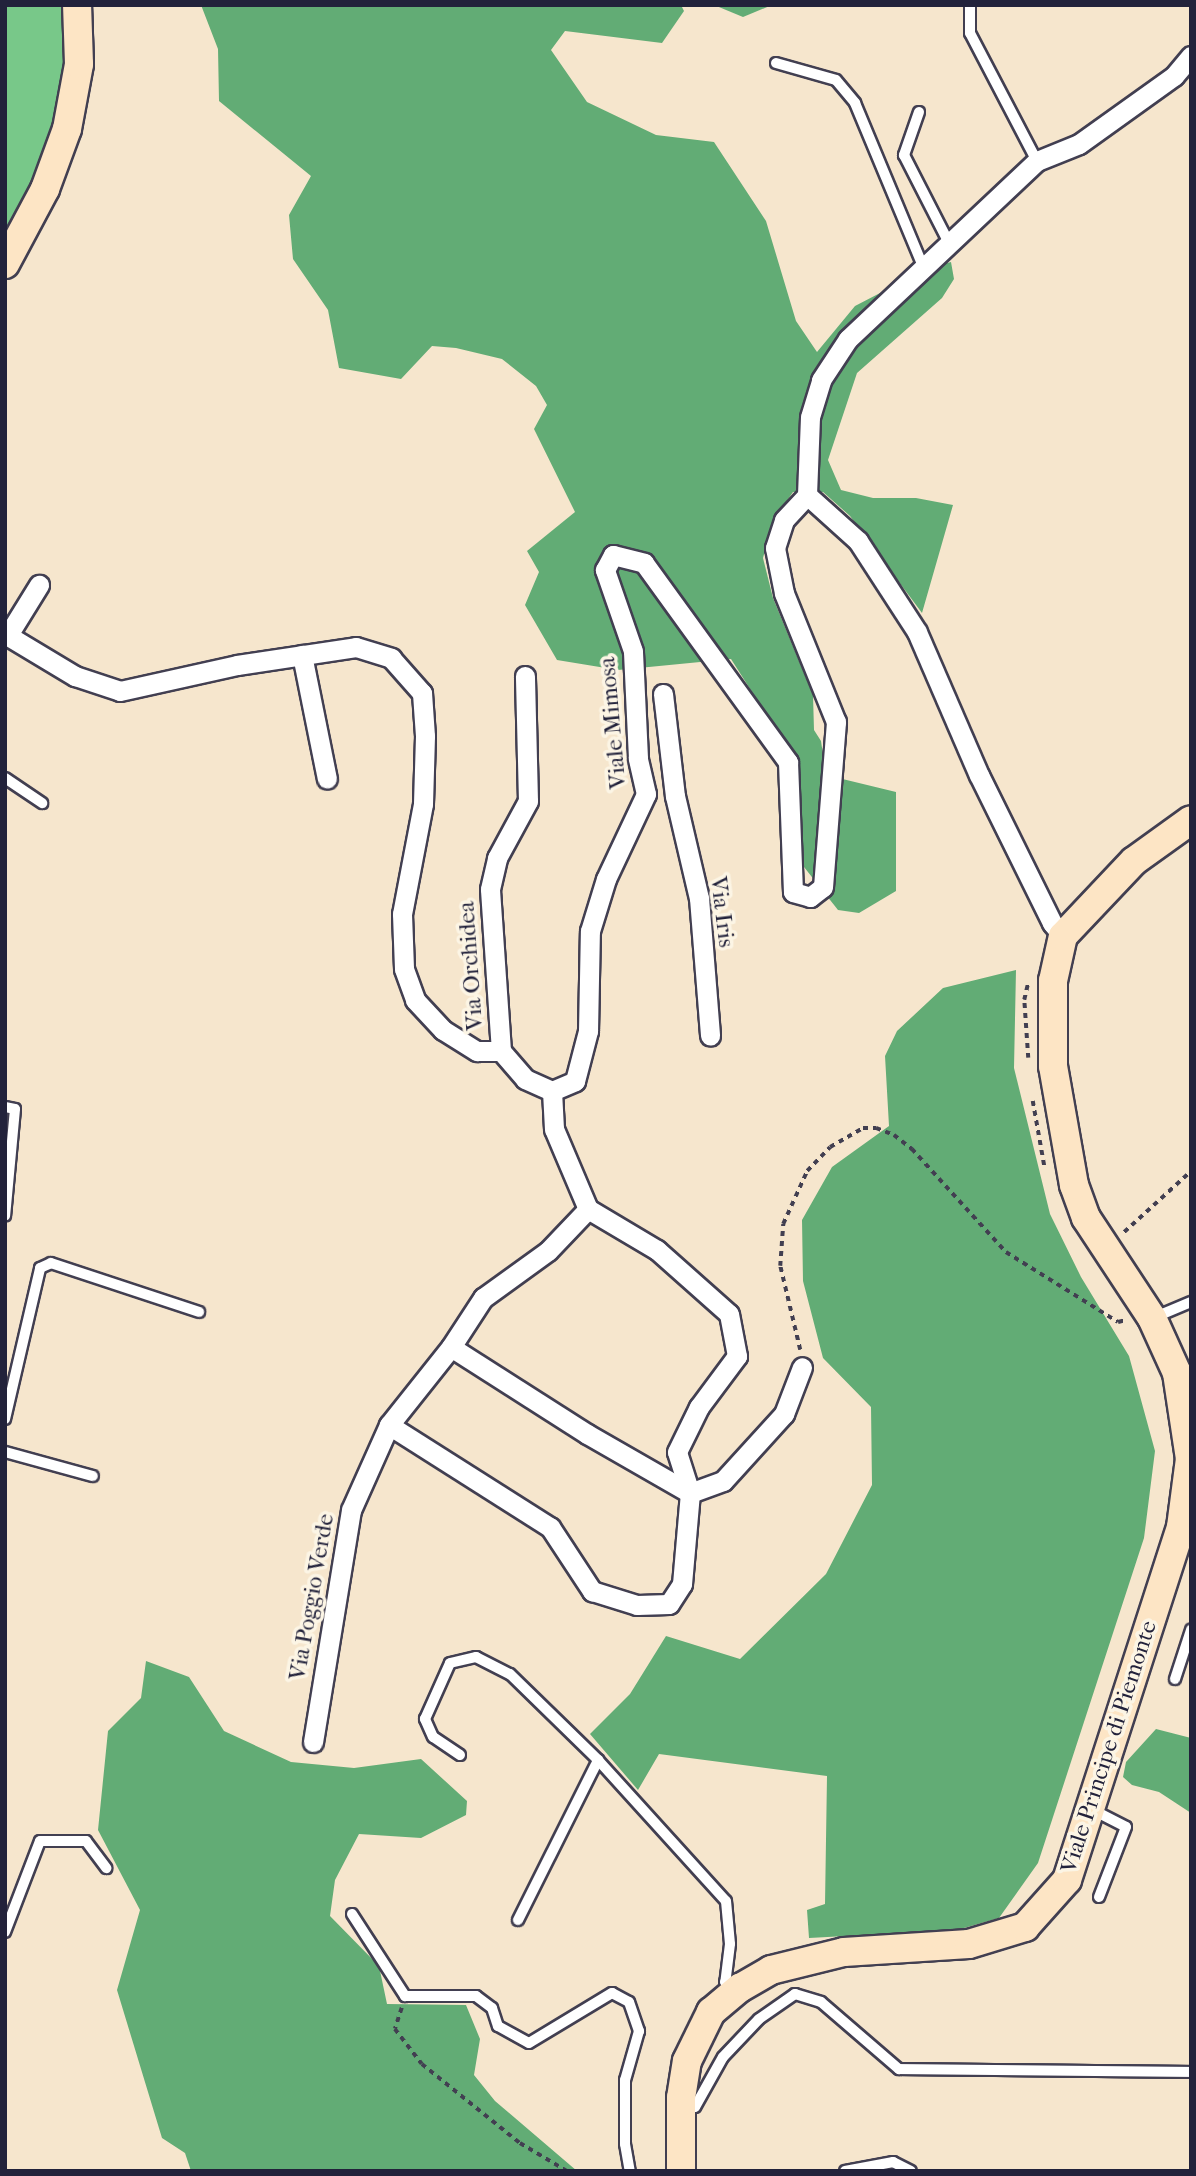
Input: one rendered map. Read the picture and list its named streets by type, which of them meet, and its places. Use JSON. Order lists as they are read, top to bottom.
{
  "streets": {
    "street": [
      "Viale Mimosa",
      "Via Iris",
      "Via Orchidea",
      "Via Poggio Verde",
      "Viale Principe di Piemonte"
    ]
  }
}
